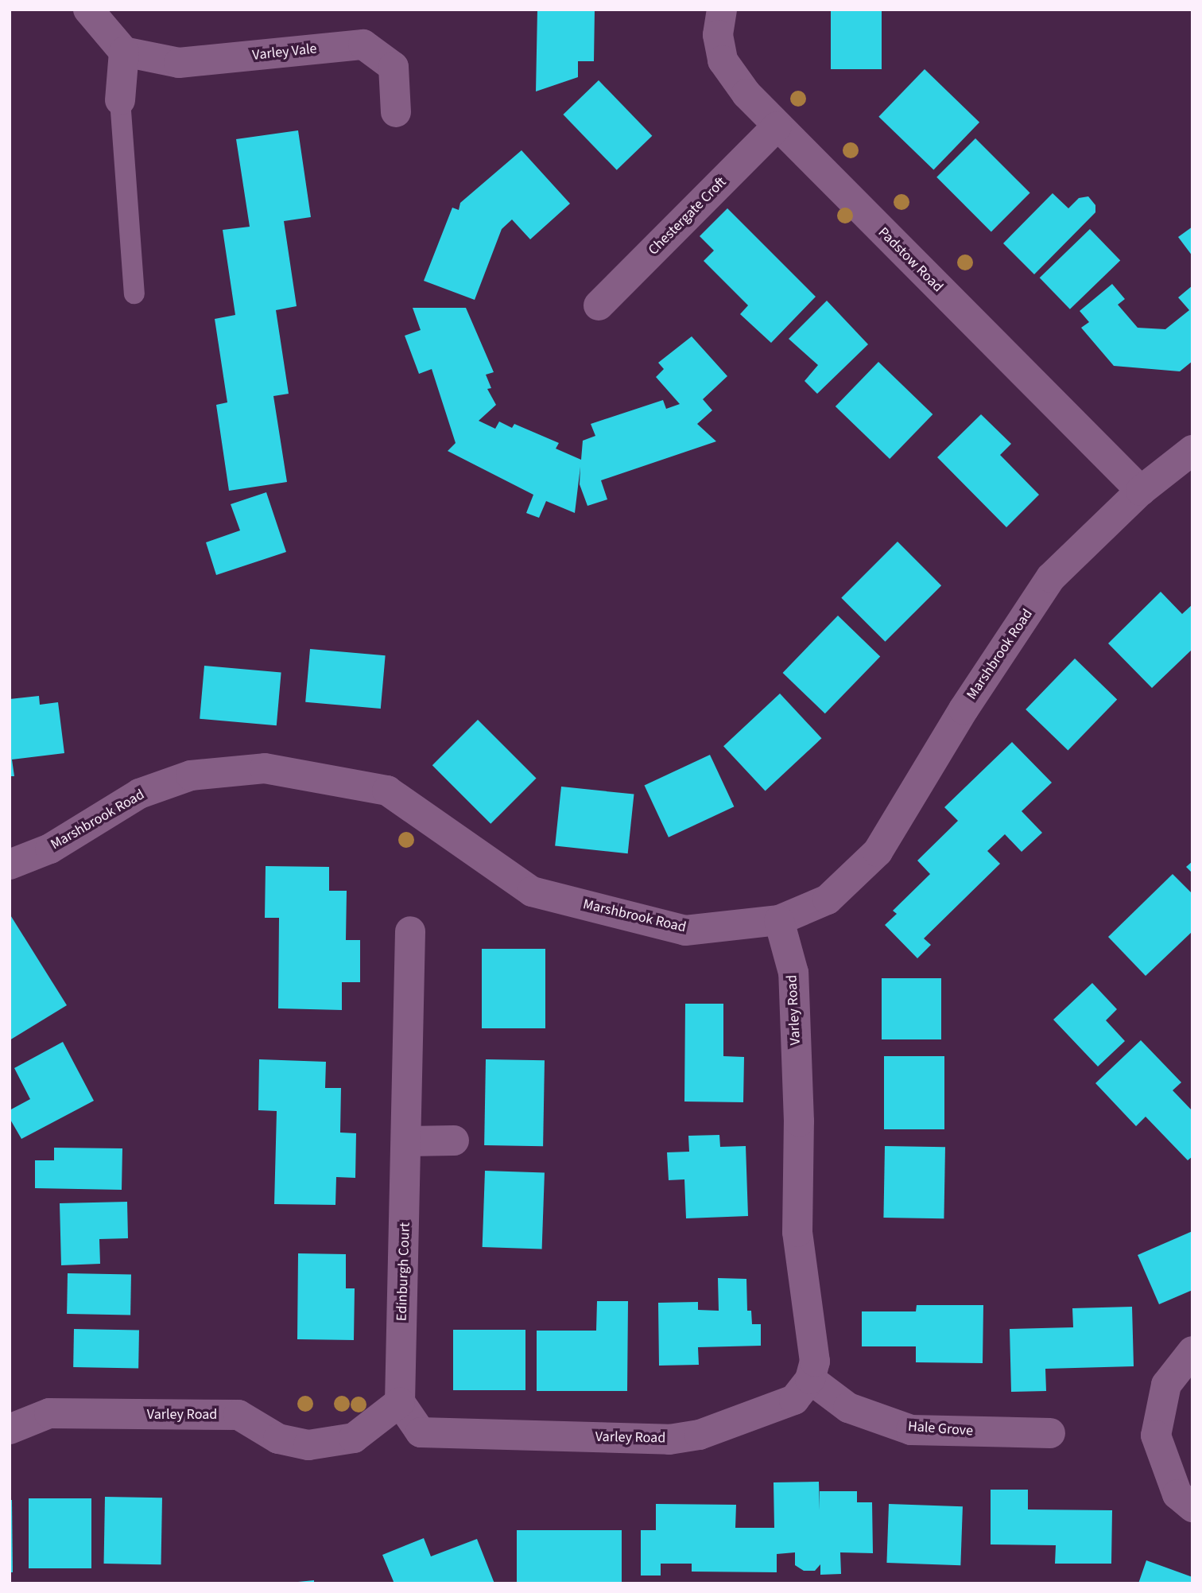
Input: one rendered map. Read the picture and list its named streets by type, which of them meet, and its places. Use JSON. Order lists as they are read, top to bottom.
{
  "streets": {
    "street": [
      "Varley Vale",
      "Chestergate Croft",
      "Padstow Road",
      "Marshbrook Road",
      "Varley Road",
      "Edinburgh Court",
      "Hale Grove"
    ]
  },
  "crossings": [
    ["Chestergate Croft", "Padstow Road"],
    ["Padstow Road", "Marshbrook Road"],
    ["Marshbrook Road", "Varley Road"],
    ["Varley Road", "Edinburgh Court"],
    ["Varley Road", "Hale Grove"]
  ]
}
